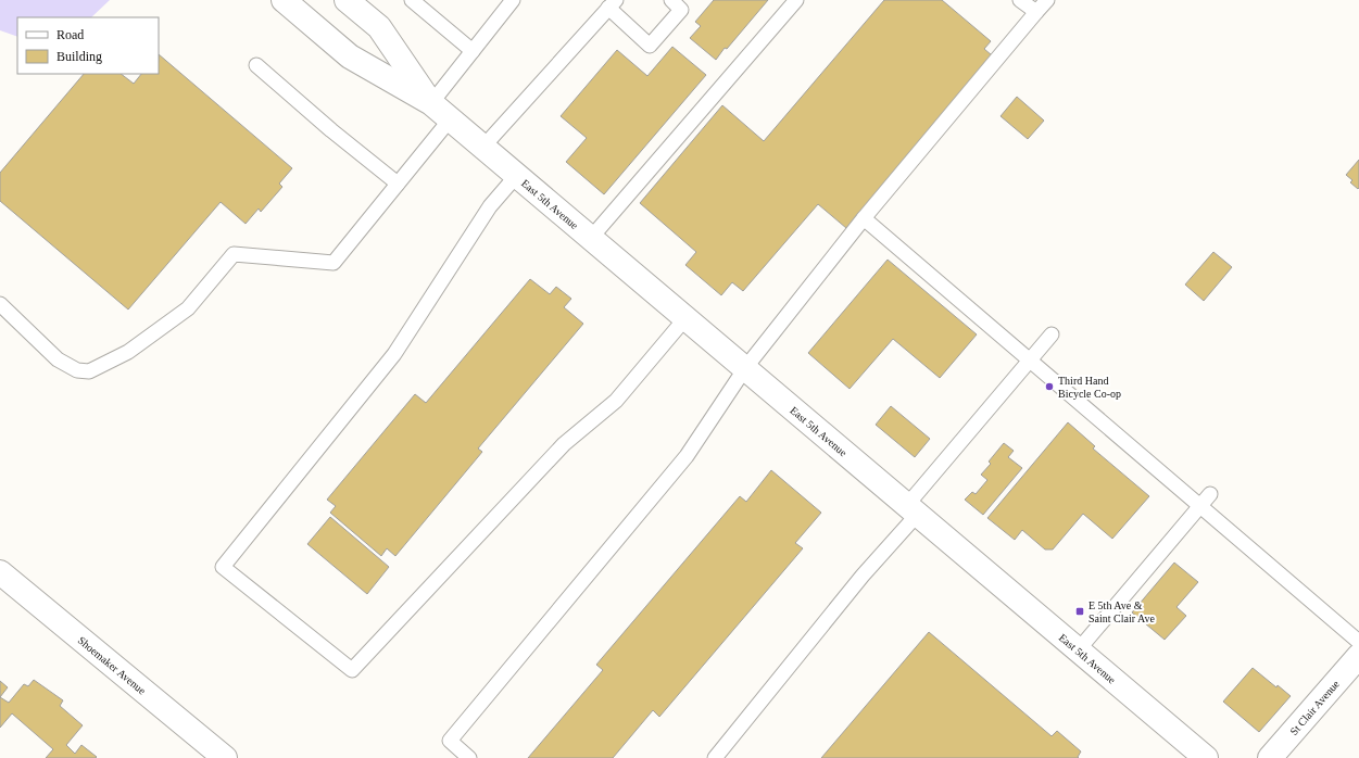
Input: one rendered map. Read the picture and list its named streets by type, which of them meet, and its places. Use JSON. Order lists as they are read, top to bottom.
{
  "streets": {
    "main road": ["East 5th Avenue", "Shoemaker Avenue", "St Clair Avenue"]
  },
  "places": {
    "other": ["Third Hand Bicycle Co-op"],
    "transit": ["E 5th Ave & Saint Clair Ave"]
  },
  "legend": ["Road", "Building"]
}
